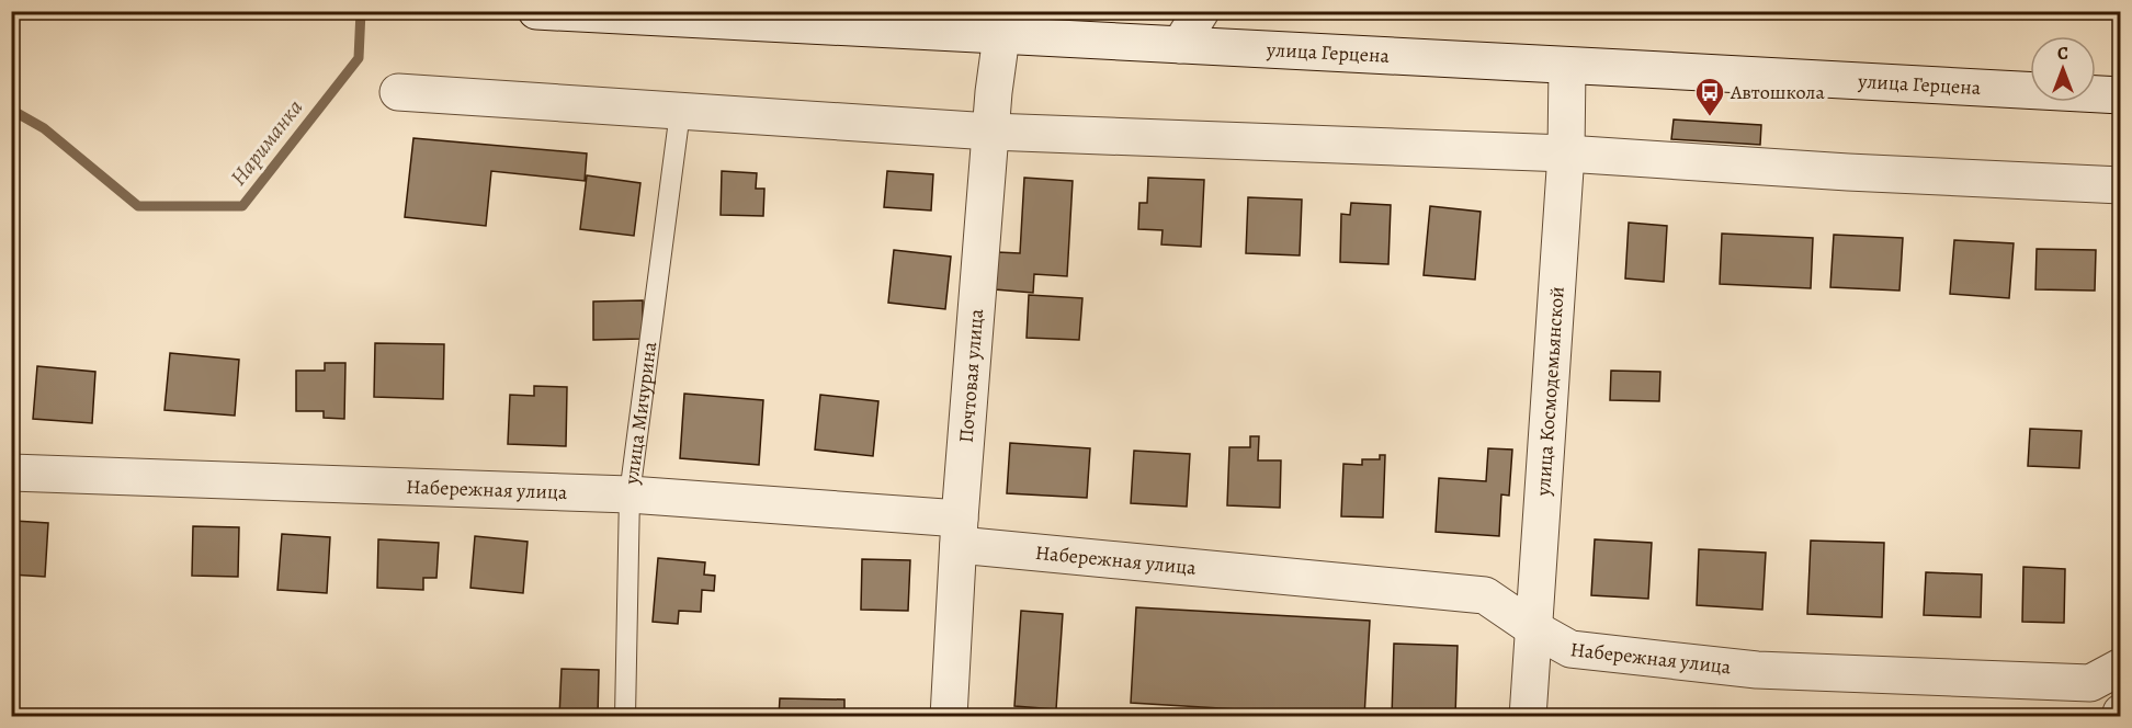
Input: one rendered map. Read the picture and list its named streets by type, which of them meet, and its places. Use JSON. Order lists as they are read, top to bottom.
{
  "streets": {
    "street": [
      "улица Герцена",
      "Почтовая улица",
      "улица Космодемьянской",
      "Набережная улица"
    ],
    "lane": ["улица Мичурина"]
  },
  "crossings": [
    ["улица Герцена", "Почтовая улица"],
    ["улица Герцена", "улица Космодемьянской"],
    ["Почтовая улица", "Набережная улица"],
    ["улица Космодемьянской", "Набережная улица"],
    ["улица Мичурина", "Набережная улица"]
  ],
  "water": ["Нариманка"],
  "places": {
    "bus stop": ["Автошкола"]
  },
  "north": "top"
}
